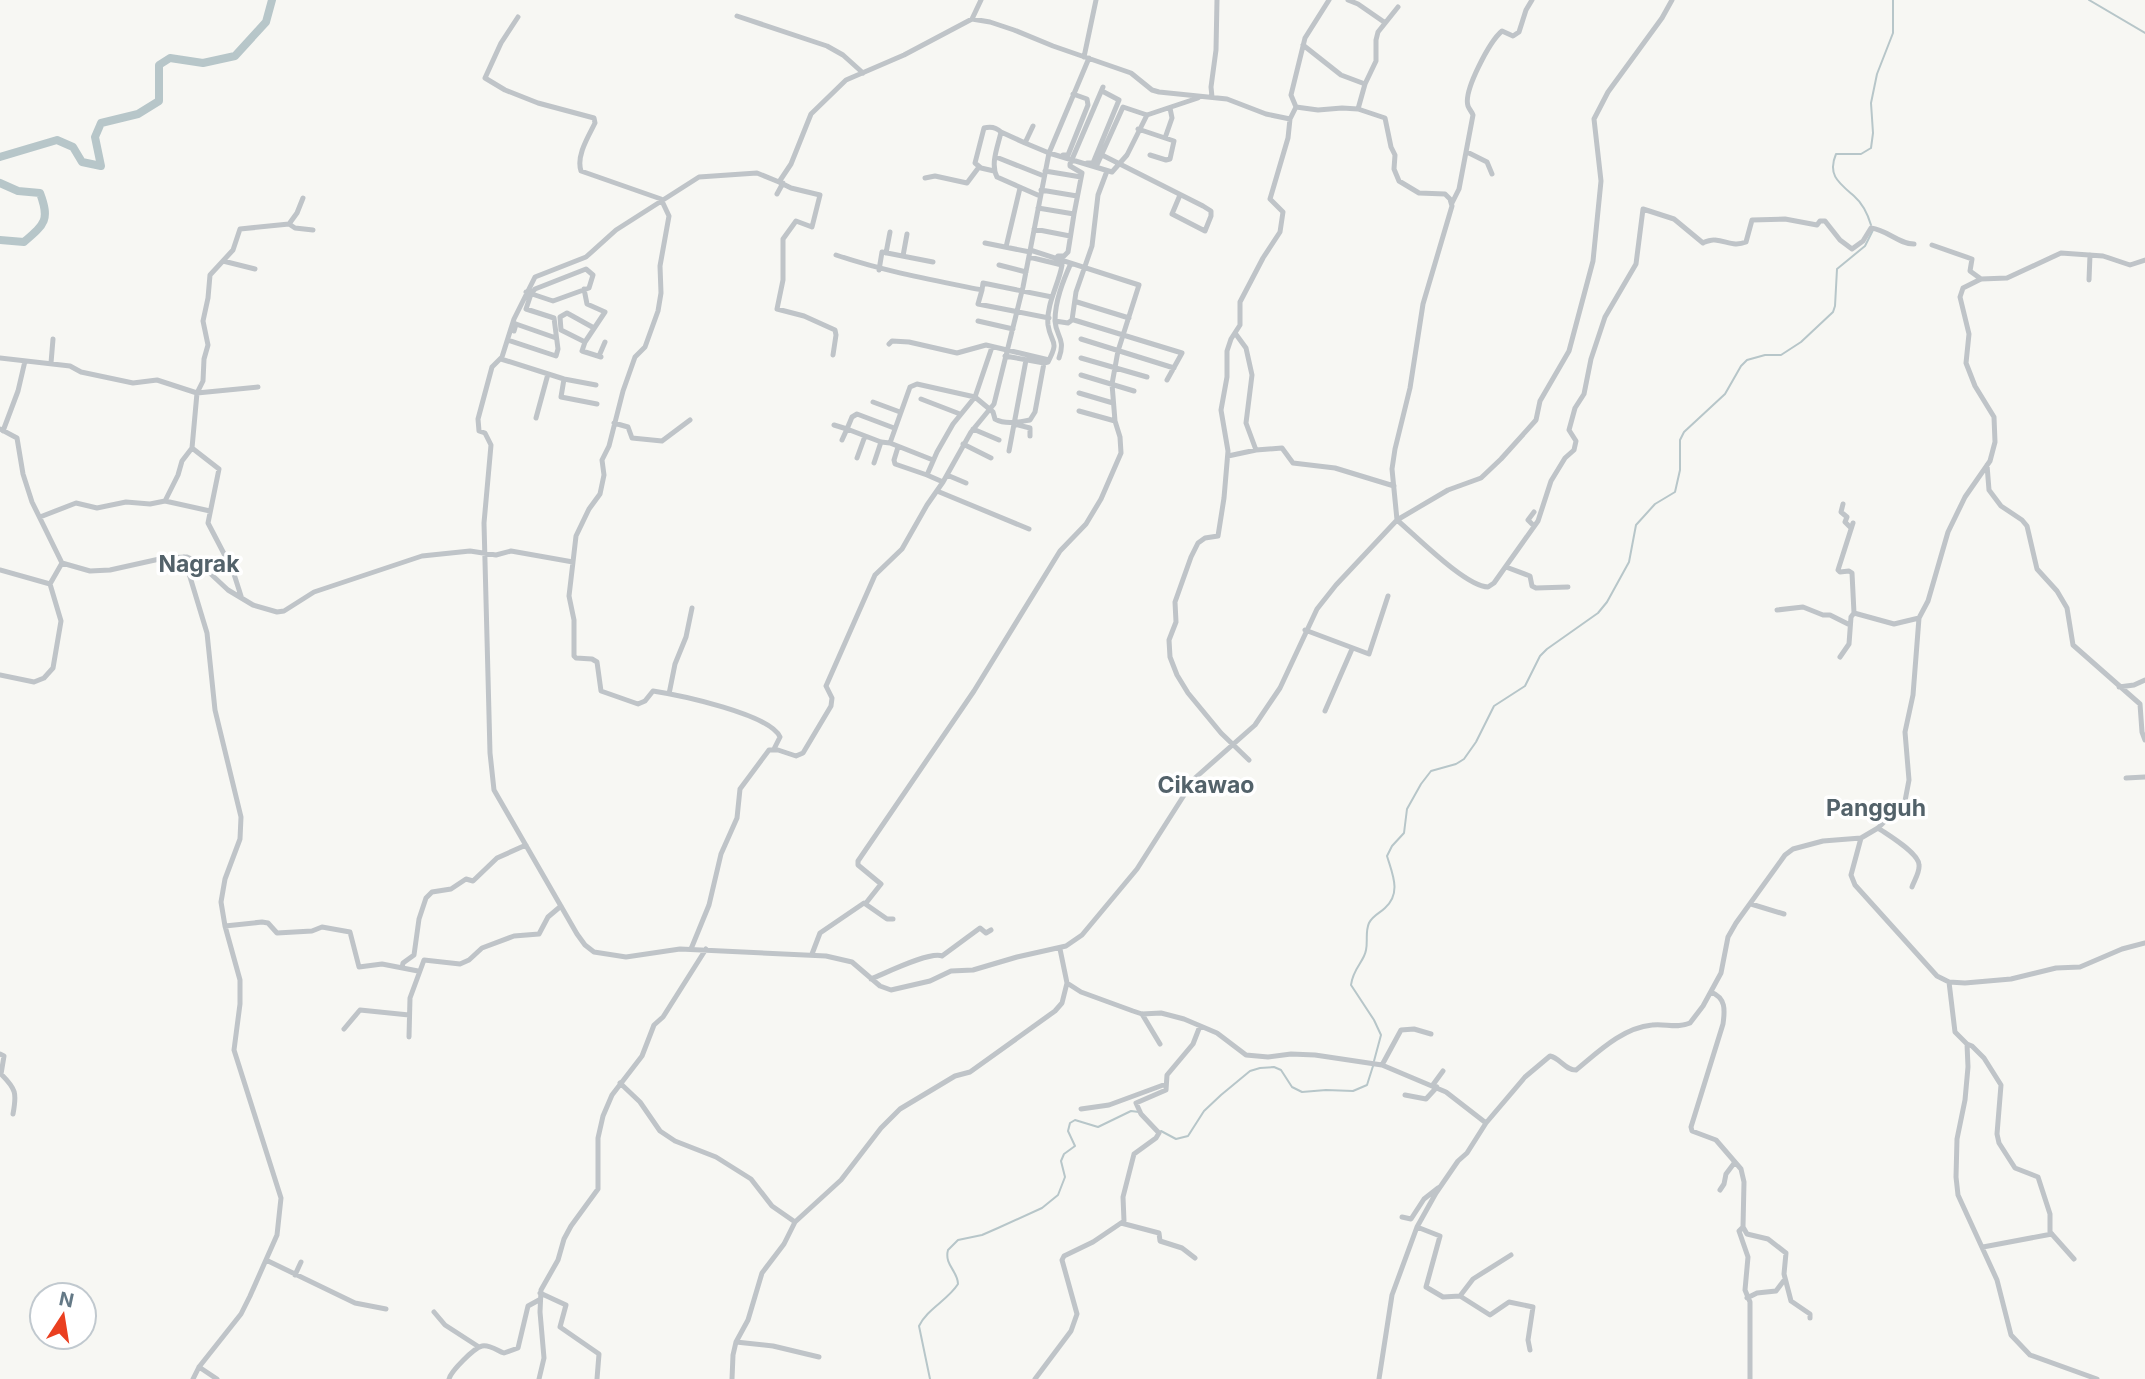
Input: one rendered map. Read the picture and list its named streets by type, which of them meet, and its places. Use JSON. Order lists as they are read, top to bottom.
{
  "districts": ["Nagrak", "Cikawao", "Pangguh"],
  "north": "top"
}
